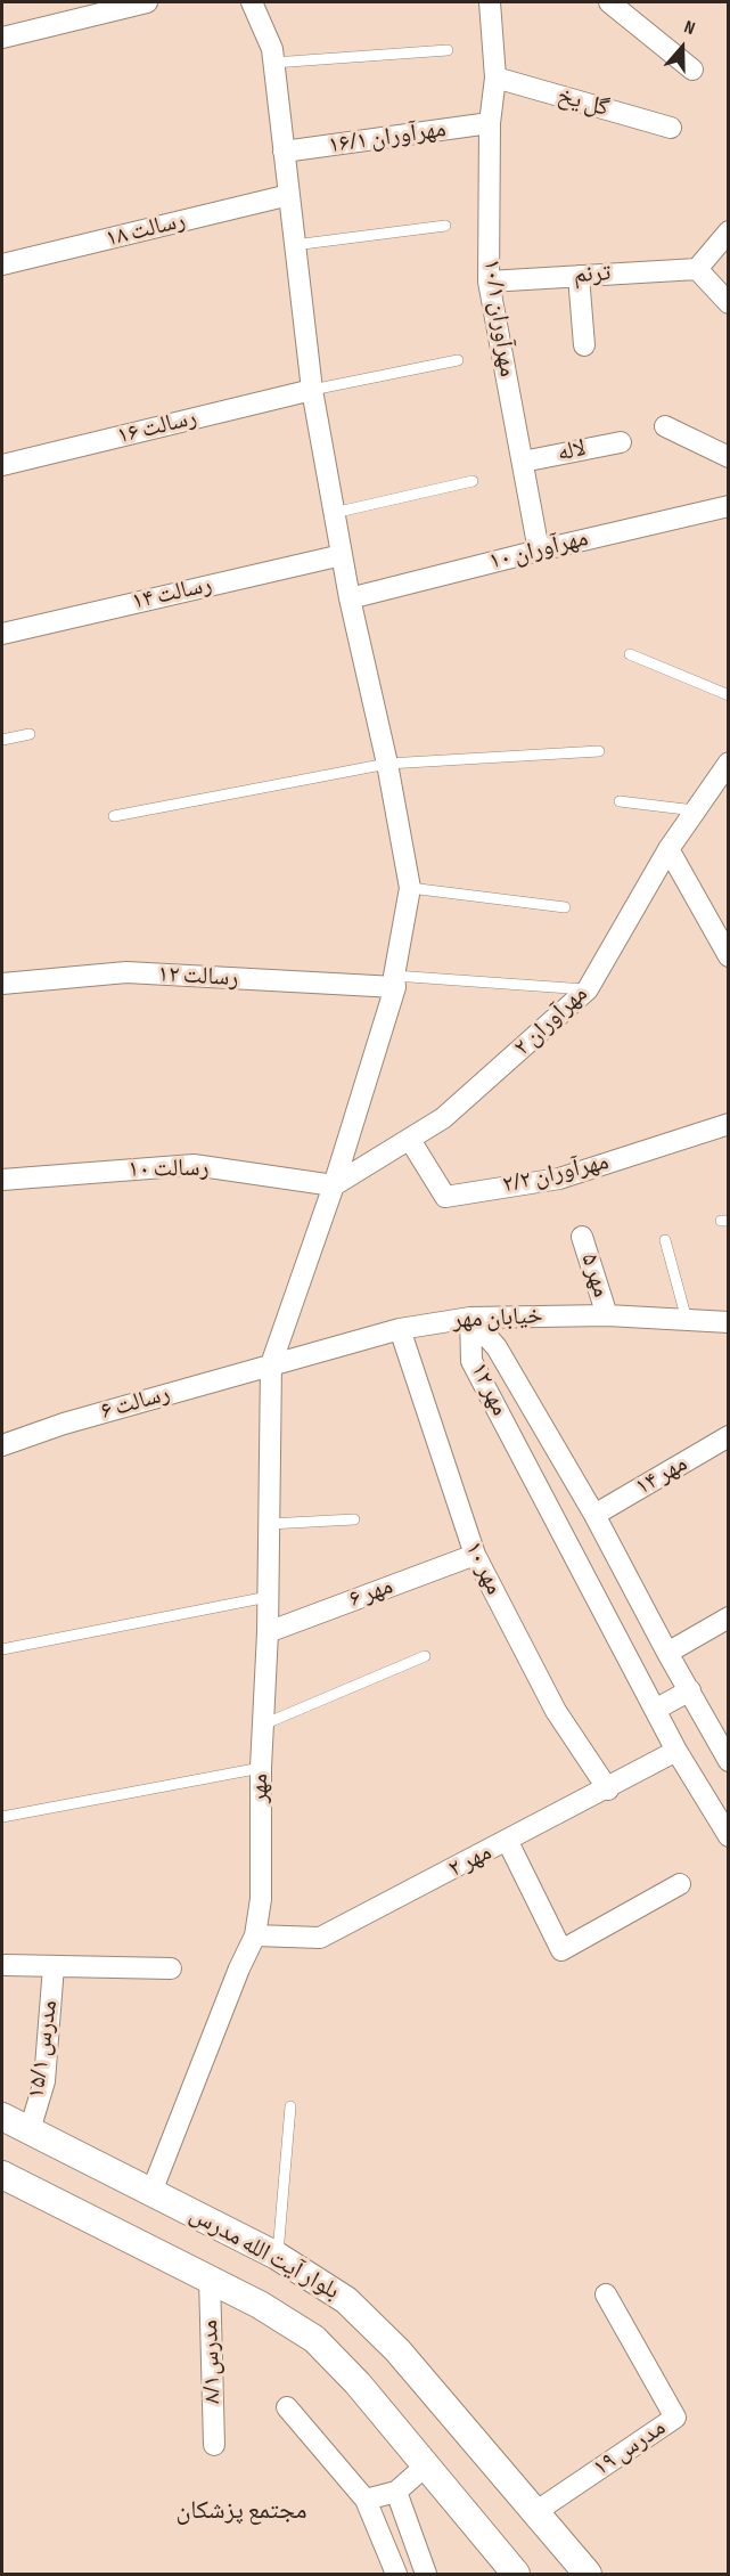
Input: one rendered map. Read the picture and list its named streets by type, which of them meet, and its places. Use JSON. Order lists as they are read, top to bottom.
{
  "streets": {
    "main road": ["بلوار آیت الله مدرس"],
    "street": [
      "گل یخ",
      "مهرآوران ۱۶/۱",
      "رسالت ۱۸",
      "ترنم",
      "مهرآوران ۱۰/۱",
      "رسالت ۱۶",
      "لاله",
      "مهرآوران ۱۰",
      "رسالت ۱۴",
      "رسالت ۱۲",
      "مهرآوران ۲",
      "رسالت ۱۰",
      "مهرآوران ۲/۲",
      "مهر ۵",
      "خیابان مهر",
      "مهر ۱۲",
      "رسالت ۶",
      "مهر ۱۴",
      "مهر ۱۰",
      "مهر ۶",
      "مهر",
      "مهر ۲",
      "مدرس ۱۵/۱",
      "مدرس۸/۱",
      "مدرس ۱۹"
    ]
  },
  "crossings": [
    ["گل یخ", "مهرآوران ۱۰/۱"],
    ["مهرآوران ۱۶/۱", "مهرآوران ۱۰/۱"],
    ["ترنم", "مهرآوران ۱۰/۱"],
    ["مهرآوران ۱۰/۱", "لاله"],
    ["مهرآوران ۱۰/۱", "مهرآوران ۱۰"],
    ["رسالت ۱۲", "مهر"],
    ["مهرآوران ۲", "رسالت ۱۰"],
    ["مهرآوران ۲", "مهرآوران ۲/۲"],
    ["مهرآوران ۲", "مهر"],
    ["رسالت ۱۰", "مهر"],
    ["مهر ۵", "خیابان مهر"],
    ["خیابان مهر", "مهر ۱۲"],
    ["خیابان مهر", "رسالت ۶"],
    ["خیابان مهر", "مهر ۱۰"],
    ["خیابان مهر", "مهر"],
    ["مهر ۱۲", "مهر ۱۴"],
    ["مهر ۱۲", "مهر ۲"],
    ["رسالت ۶", "مهر"],
    ["مهر ۱۰", "مهر ۶"],
    ["مهر ۱۰", "مهر ۲"],
    ["مهر ۶", "مهر"],
    ["مهر", "مهر ۲"],
    ["مهر", "بلوار آیت الله مدرس"],
    ["مدرس ۱۵/۱", "بلوار آیت الله مدرس"],
    ["بلوار آیت الله مدرس", "مدرس۸/۱"],
    ["بلوار آیت الله مدرس", "مدرس ۱۹"]
  ],
  "districts": ["مجتمع پزشکان"],
  "north": "top"
}
